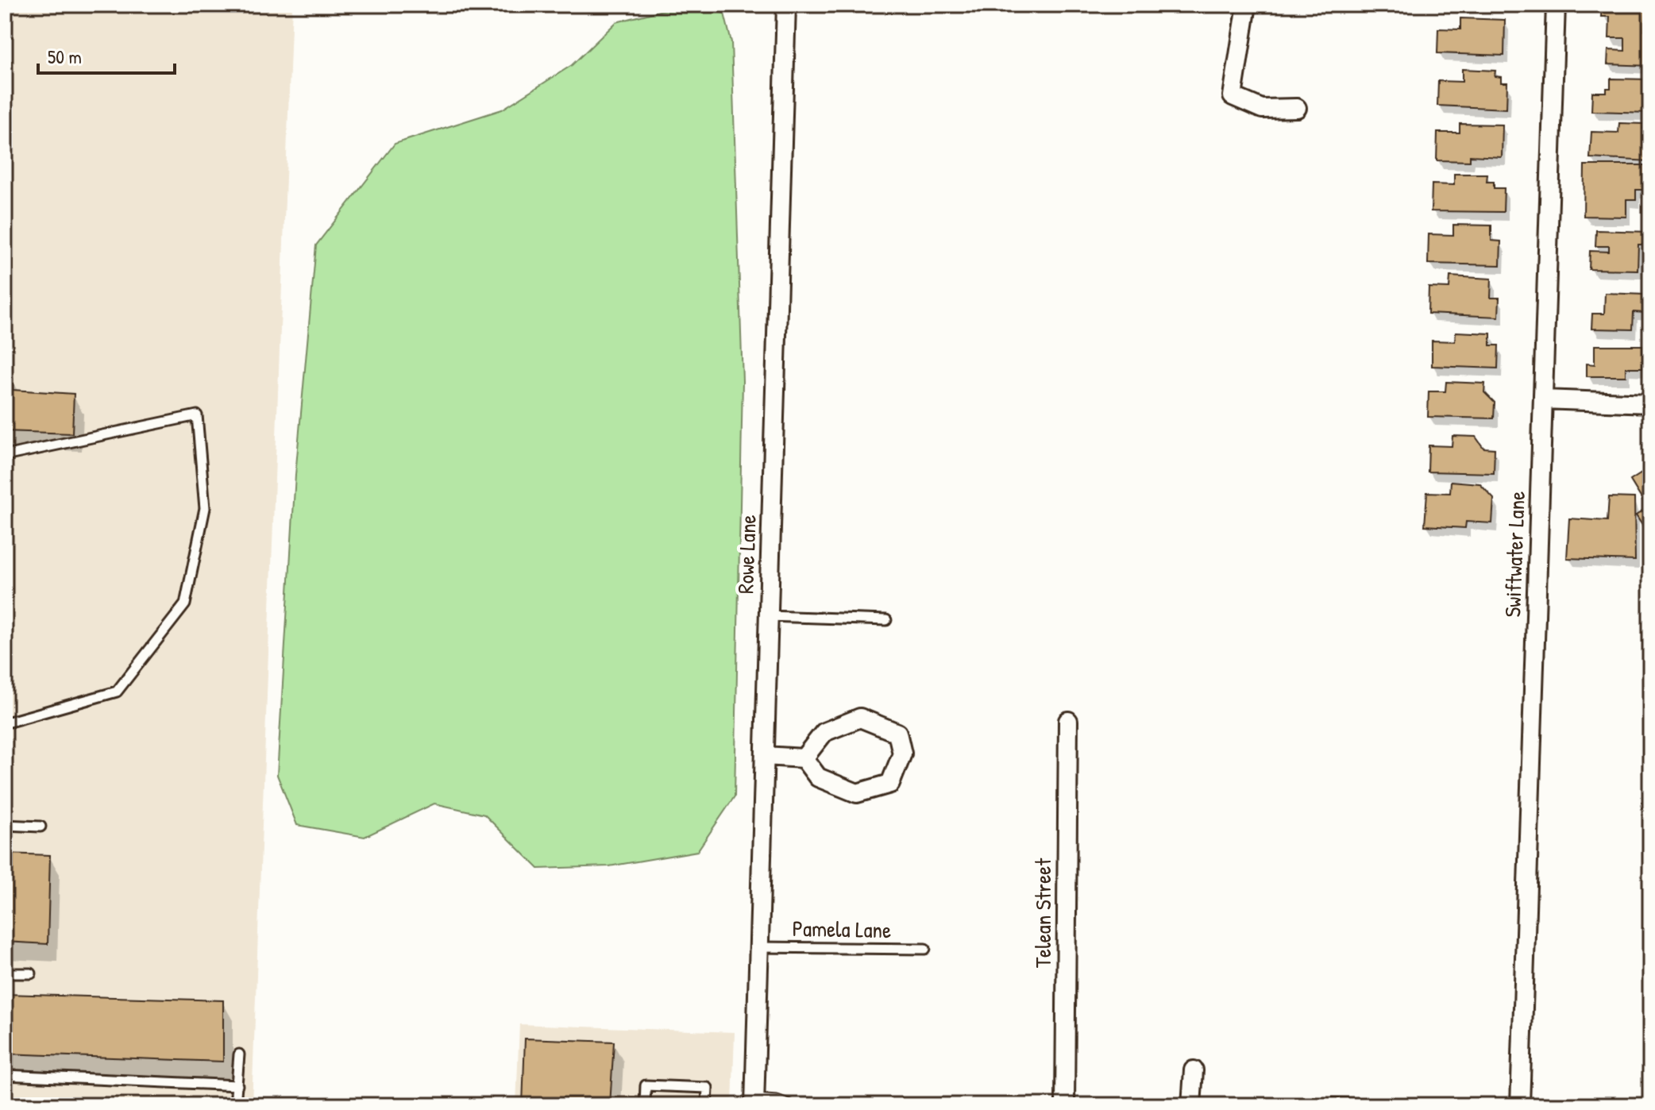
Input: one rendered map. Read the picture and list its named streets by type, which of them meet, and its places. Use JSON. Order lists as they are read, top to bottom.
{
  "streets": {
    "street": ["Rowe Lane", "Swiftwater Lane", "Telean Street"],
    "lane": ["Pamela Lane"]
  },
  "crossings": [
    ["Rowe Lane", "Pamela Lane"]
  ],
  "scale_bar": "50 m"
}
